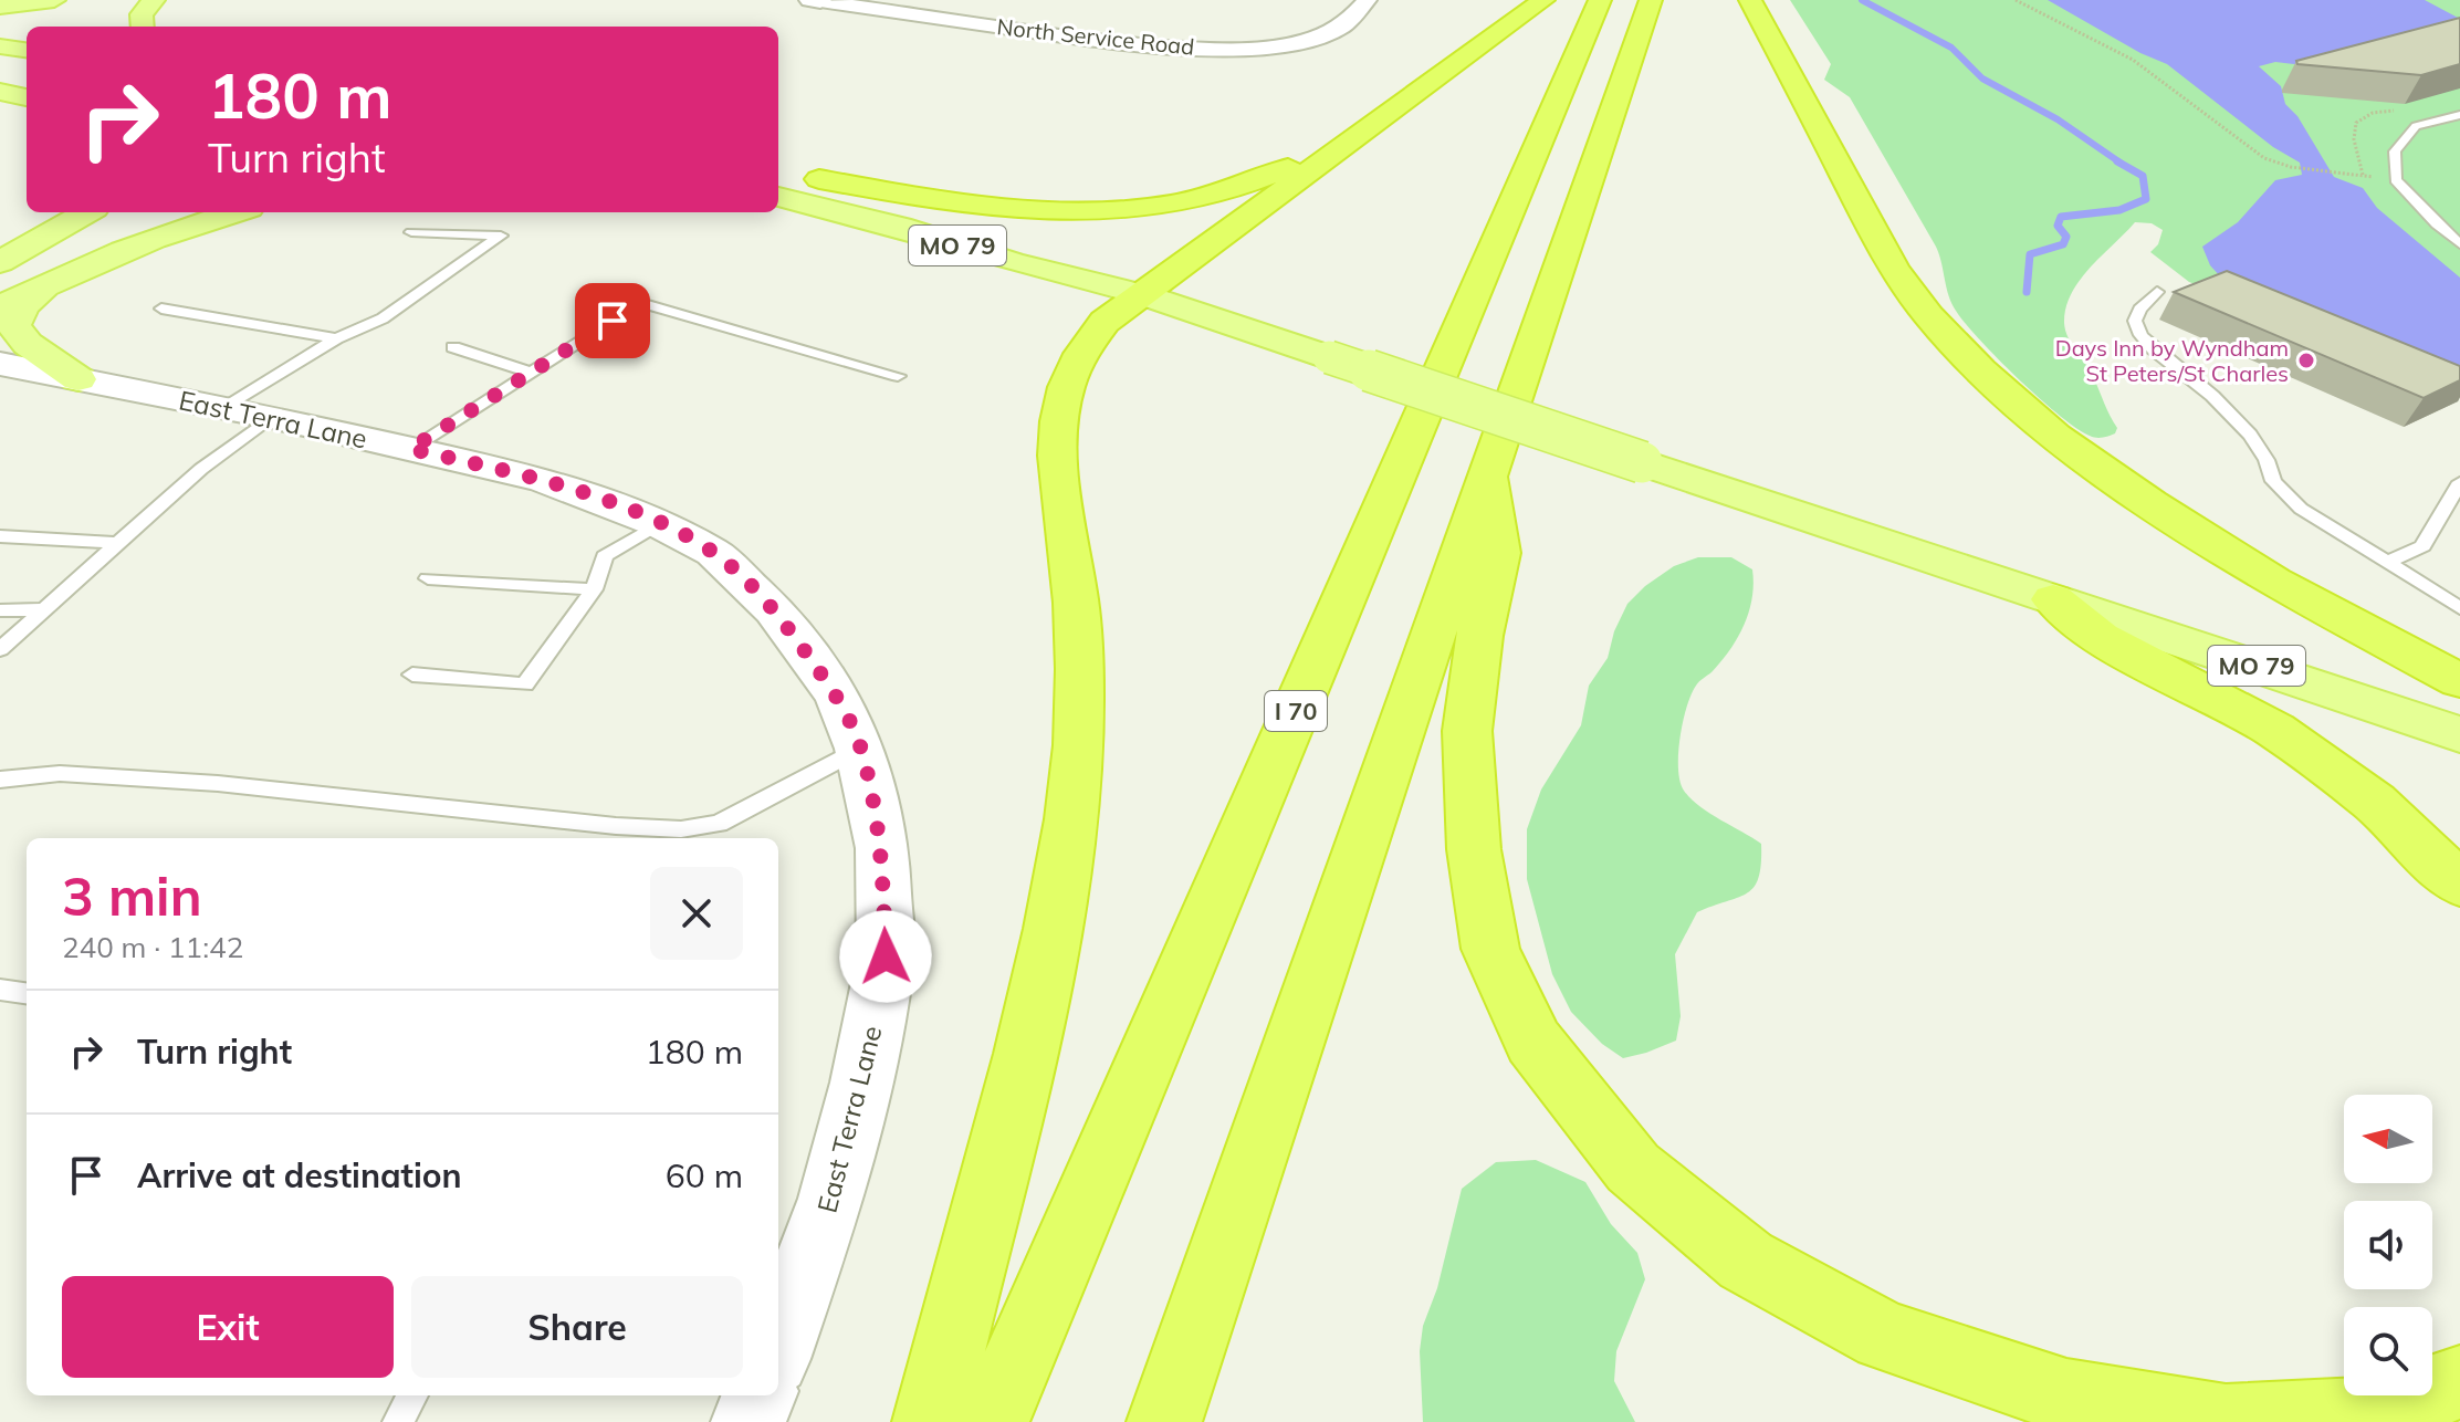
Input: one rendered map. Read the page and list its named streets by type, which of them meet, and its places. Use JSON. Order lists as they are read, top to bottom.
{
  "streets": {
    "highway": ["I 70"],
    "main road": ["MO 79"],
    "street": ["North Service Road", "East Terra Lane"]
  },
  "places": ["Days Inn by Wyndham St Peters/St Charles"],
  "north": "left",
  "page": {
    "turn": ["180 m", "Turn right"],
    "heading": ["3 min", "240 m · 11:42"],
    "list": [
      {
        "name": "Turn right",
        "value": "180 m"
      },
      {
        "name": "Arrive at destination",
        "value": "60 m"
      }
    ],
    "buttons": ["Exit", "Share"]
  }
}
